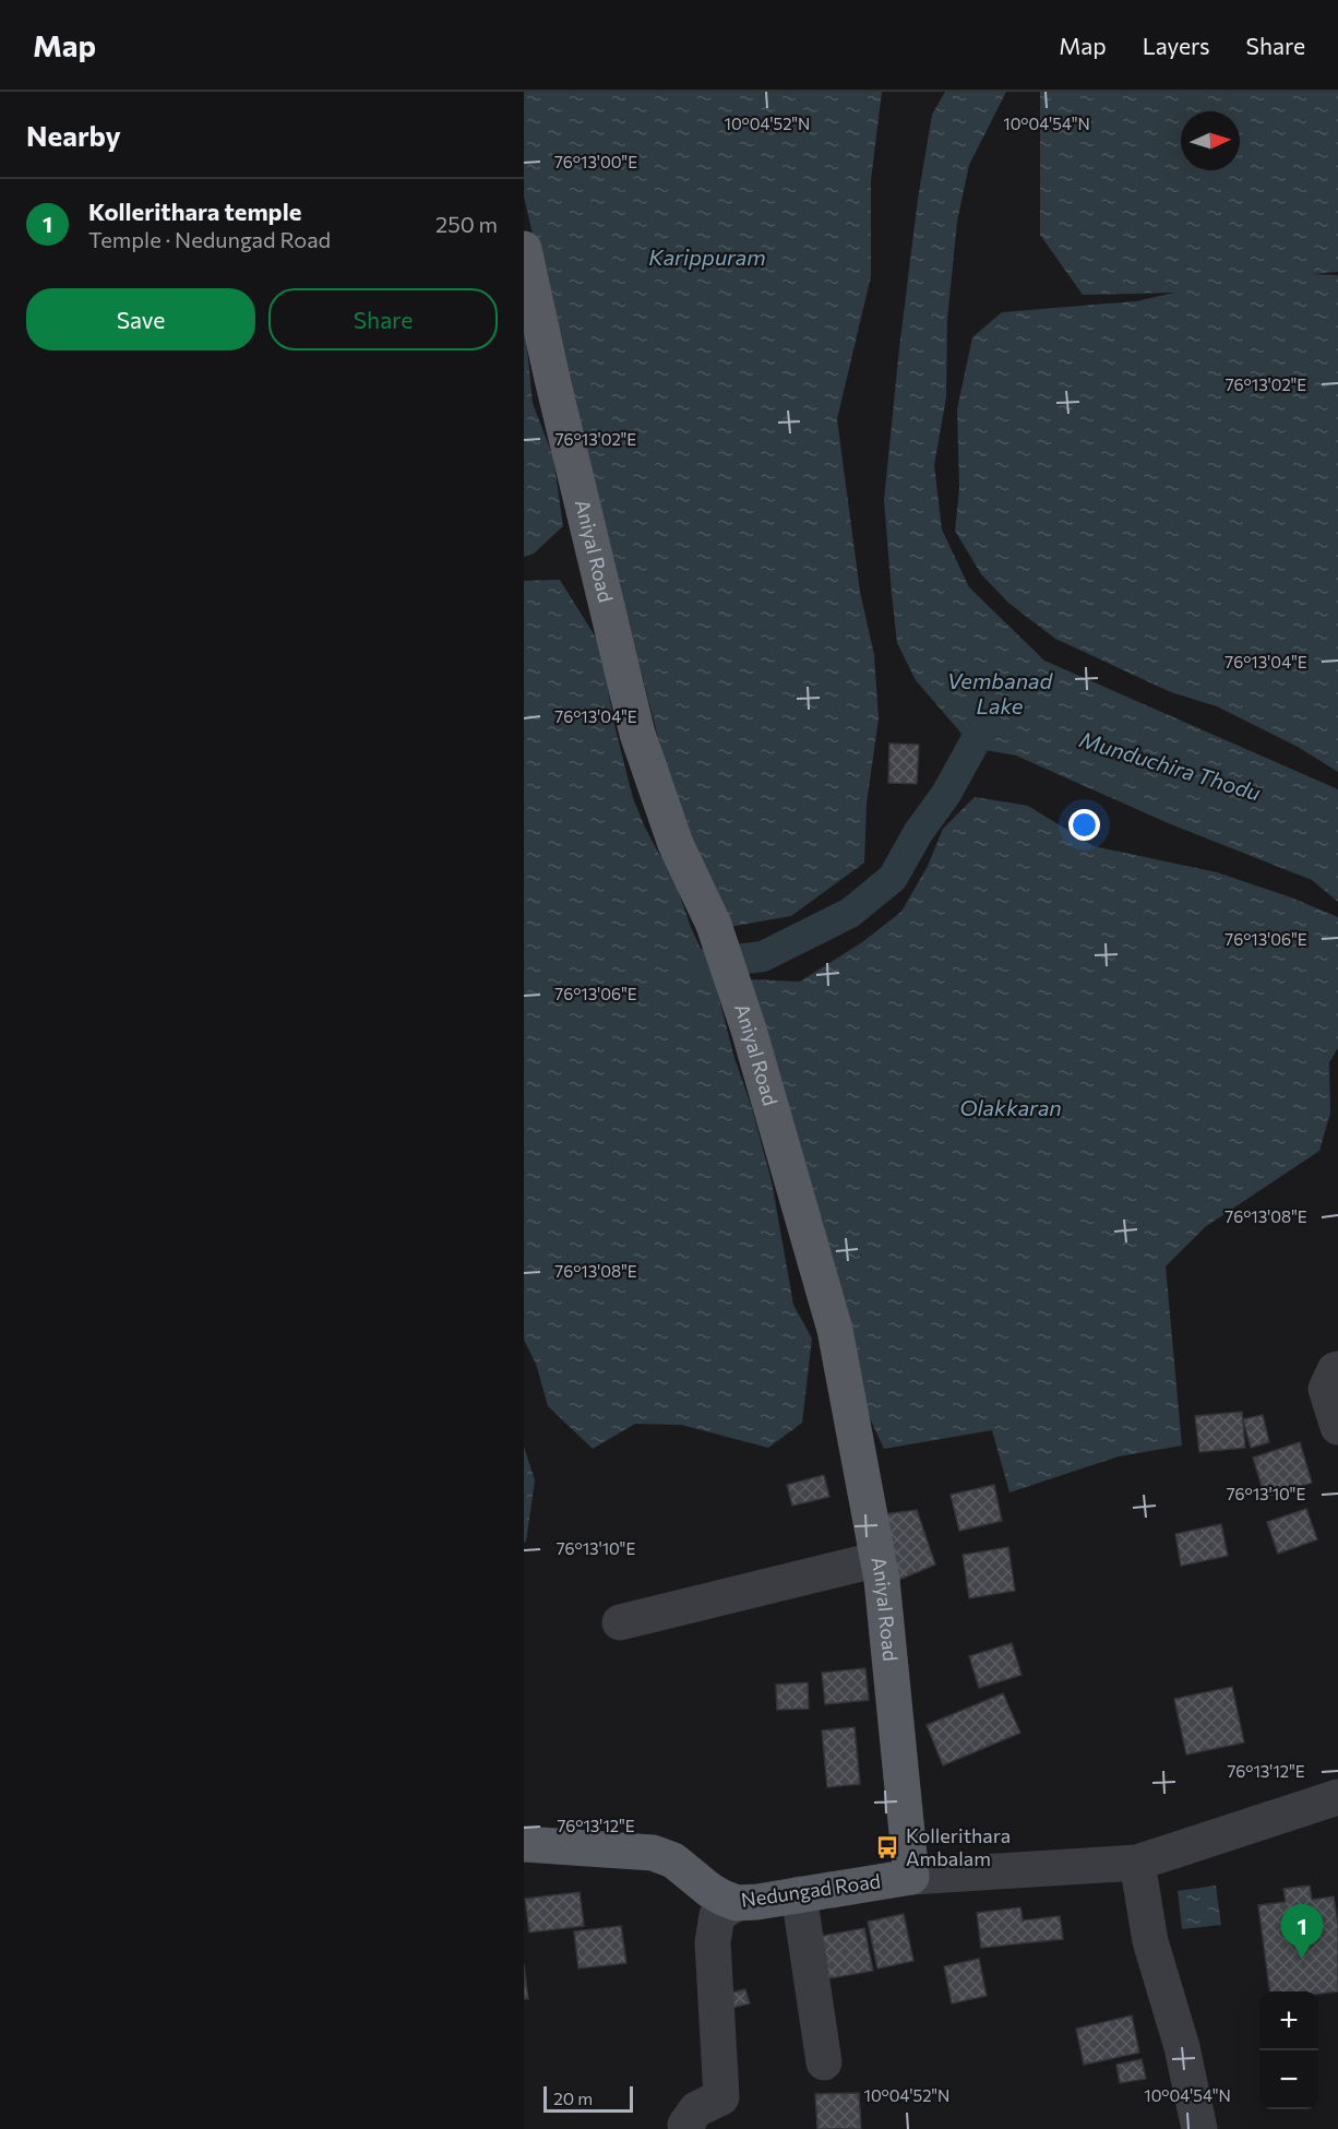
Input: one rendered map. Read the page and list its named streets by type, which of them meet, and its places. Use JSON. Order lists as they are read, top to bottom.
{
  "streets": {
    "main road": ["Aniyal Road", "Nedungad Road"]
  },
  "crossings": [
    ["Aniyal Road", "Nedungad Road"]
  ],
  "water": [
    "Karippuram",
    "Vembanad Lake",
    "Munduchira Thodu",
    "Olakkaran"
  ],
  "places": {
    "bus stop": ["Kollerithara Ambalam"]
  },
  "scale_bar": "20 m",
  "north": "right",
  "page": {
    "header": "Map",
    "nav": ["Map", "Layers", "Share"],
    "heading": "Nearby",
    "list": [
      {
        "mark": "1",
        "name": "Kollerithara temple",
        "note": "Temple · Nedungad Road",
        "value": "250 m"
      }
    ],
    "buttons": ["Save", "Share"],
    "pins": "1",
    "map_buttons": ["+", "−"],
    "scale": "20 m"
  },
  "coordinates": [
    "10°04'52\"N",
    "10°04'54\"N",
    "76°13'00\"E",
    "76°13'02\"E",
    "76°13'04\"E",
    "76°13'06\"E",
    "76°13'08\"E",
    "76°13'10\"E",
    "76°13'12\"E"
  ]
}
